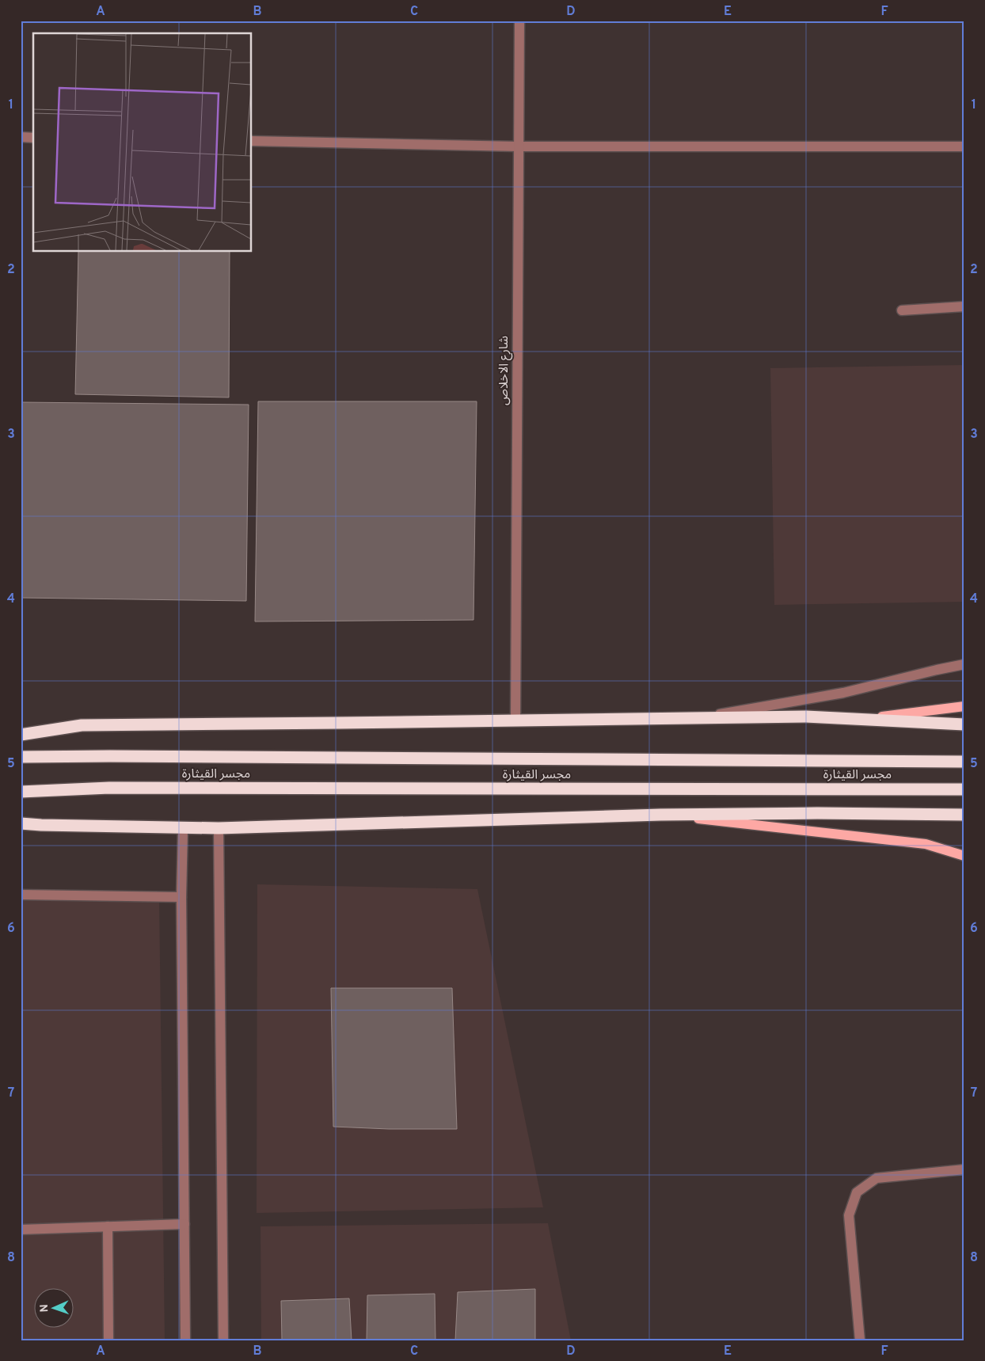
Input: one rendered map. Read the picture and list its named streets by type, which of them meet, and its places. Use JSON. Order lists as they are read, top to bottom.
{
  "streets": {
    "highway": ["مجسر القيثارة"],
    "street": ["شارع الاخلاص"]
  },
  "north": "left",
  "grid": {
    "columns": [
      "A",
      "B",
      "C",
      "D",
      "E",
      "F"
    ],
    "rows": [
      "1",
      "2",
      "3",
      "4",
      "5",
      "6",
      "7",
      "8"
    ]
  }
}
